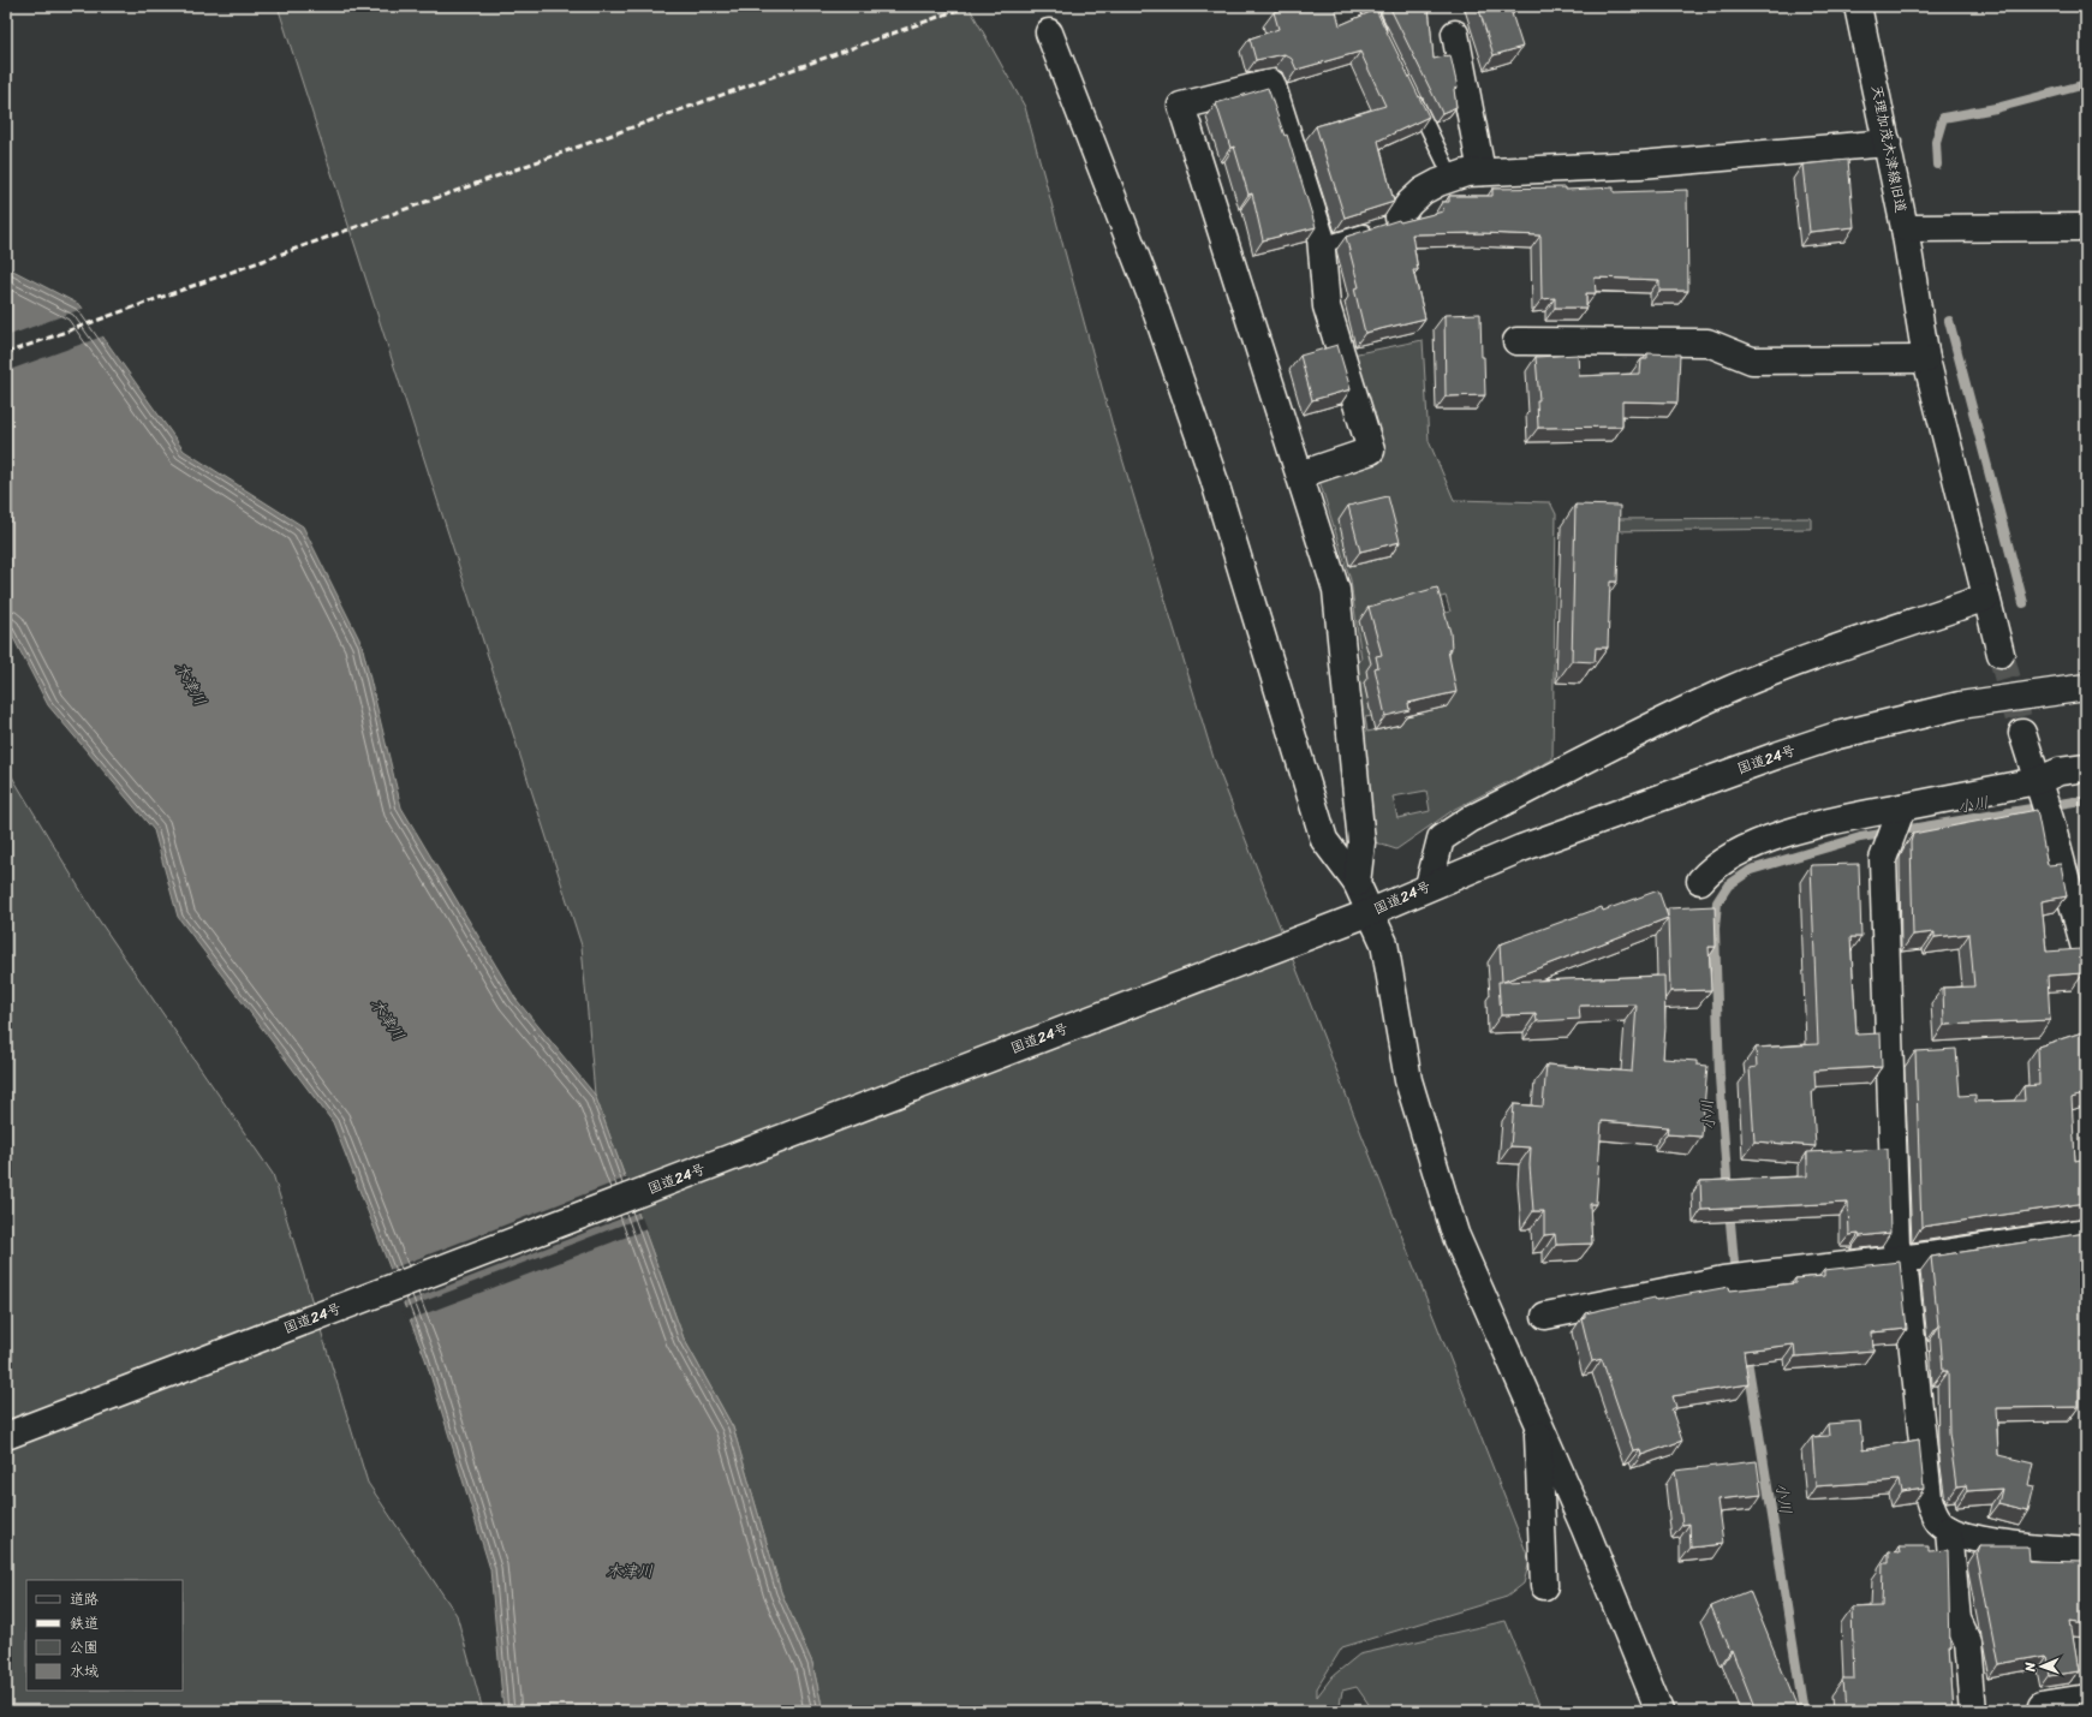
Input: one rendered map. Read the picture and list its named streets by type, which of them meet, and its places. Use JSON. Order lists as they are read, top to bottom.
{
  "streets": {
    "main road": ["天理加茂木津線旧道", "国道24号"]
  },
  "water": ["木津川", "小川"],
  "legend": [
    "道路",
    "鉄道",
    "公園",
    "水域"
  ],
  "north": "left"
}
